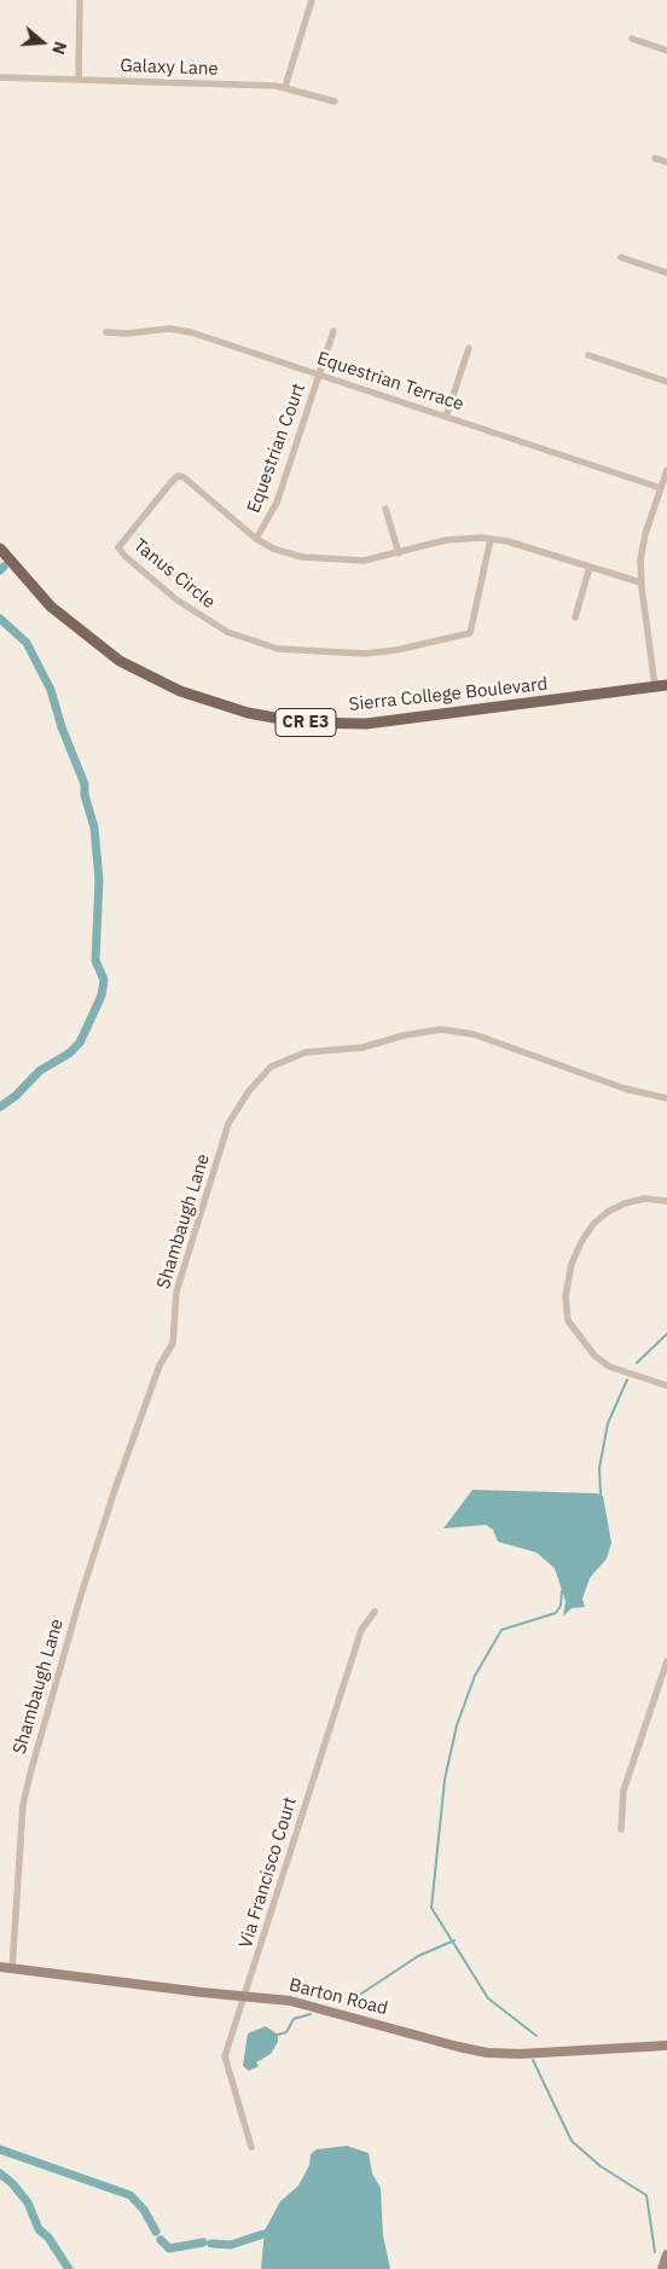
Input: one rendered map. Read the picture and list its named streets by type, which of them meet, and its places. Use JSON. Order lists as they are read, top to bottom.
{
  "streets": {
    "main road": ["Sierra College Boulevard", "CR E3"],
    "street": [
      "Galaxy Lane",
      "Equestrian Terrace",
      "Equestrian Court",
      "Tanus Circle",
      "Shambaugh Lane",
      "Via Francisco Court",
      "Barton Road"
    ]
  },
  "crossings": [
    ["Equestrian Terrace", "Equestrian Court"],
    ["Equestrian Court", "Tanus Circle"],
    ["Shambaugh Lane", "Barton Road"],
    ["Via Francisco Court", "Barton Road"]
  ],
  "north": "right"
}
